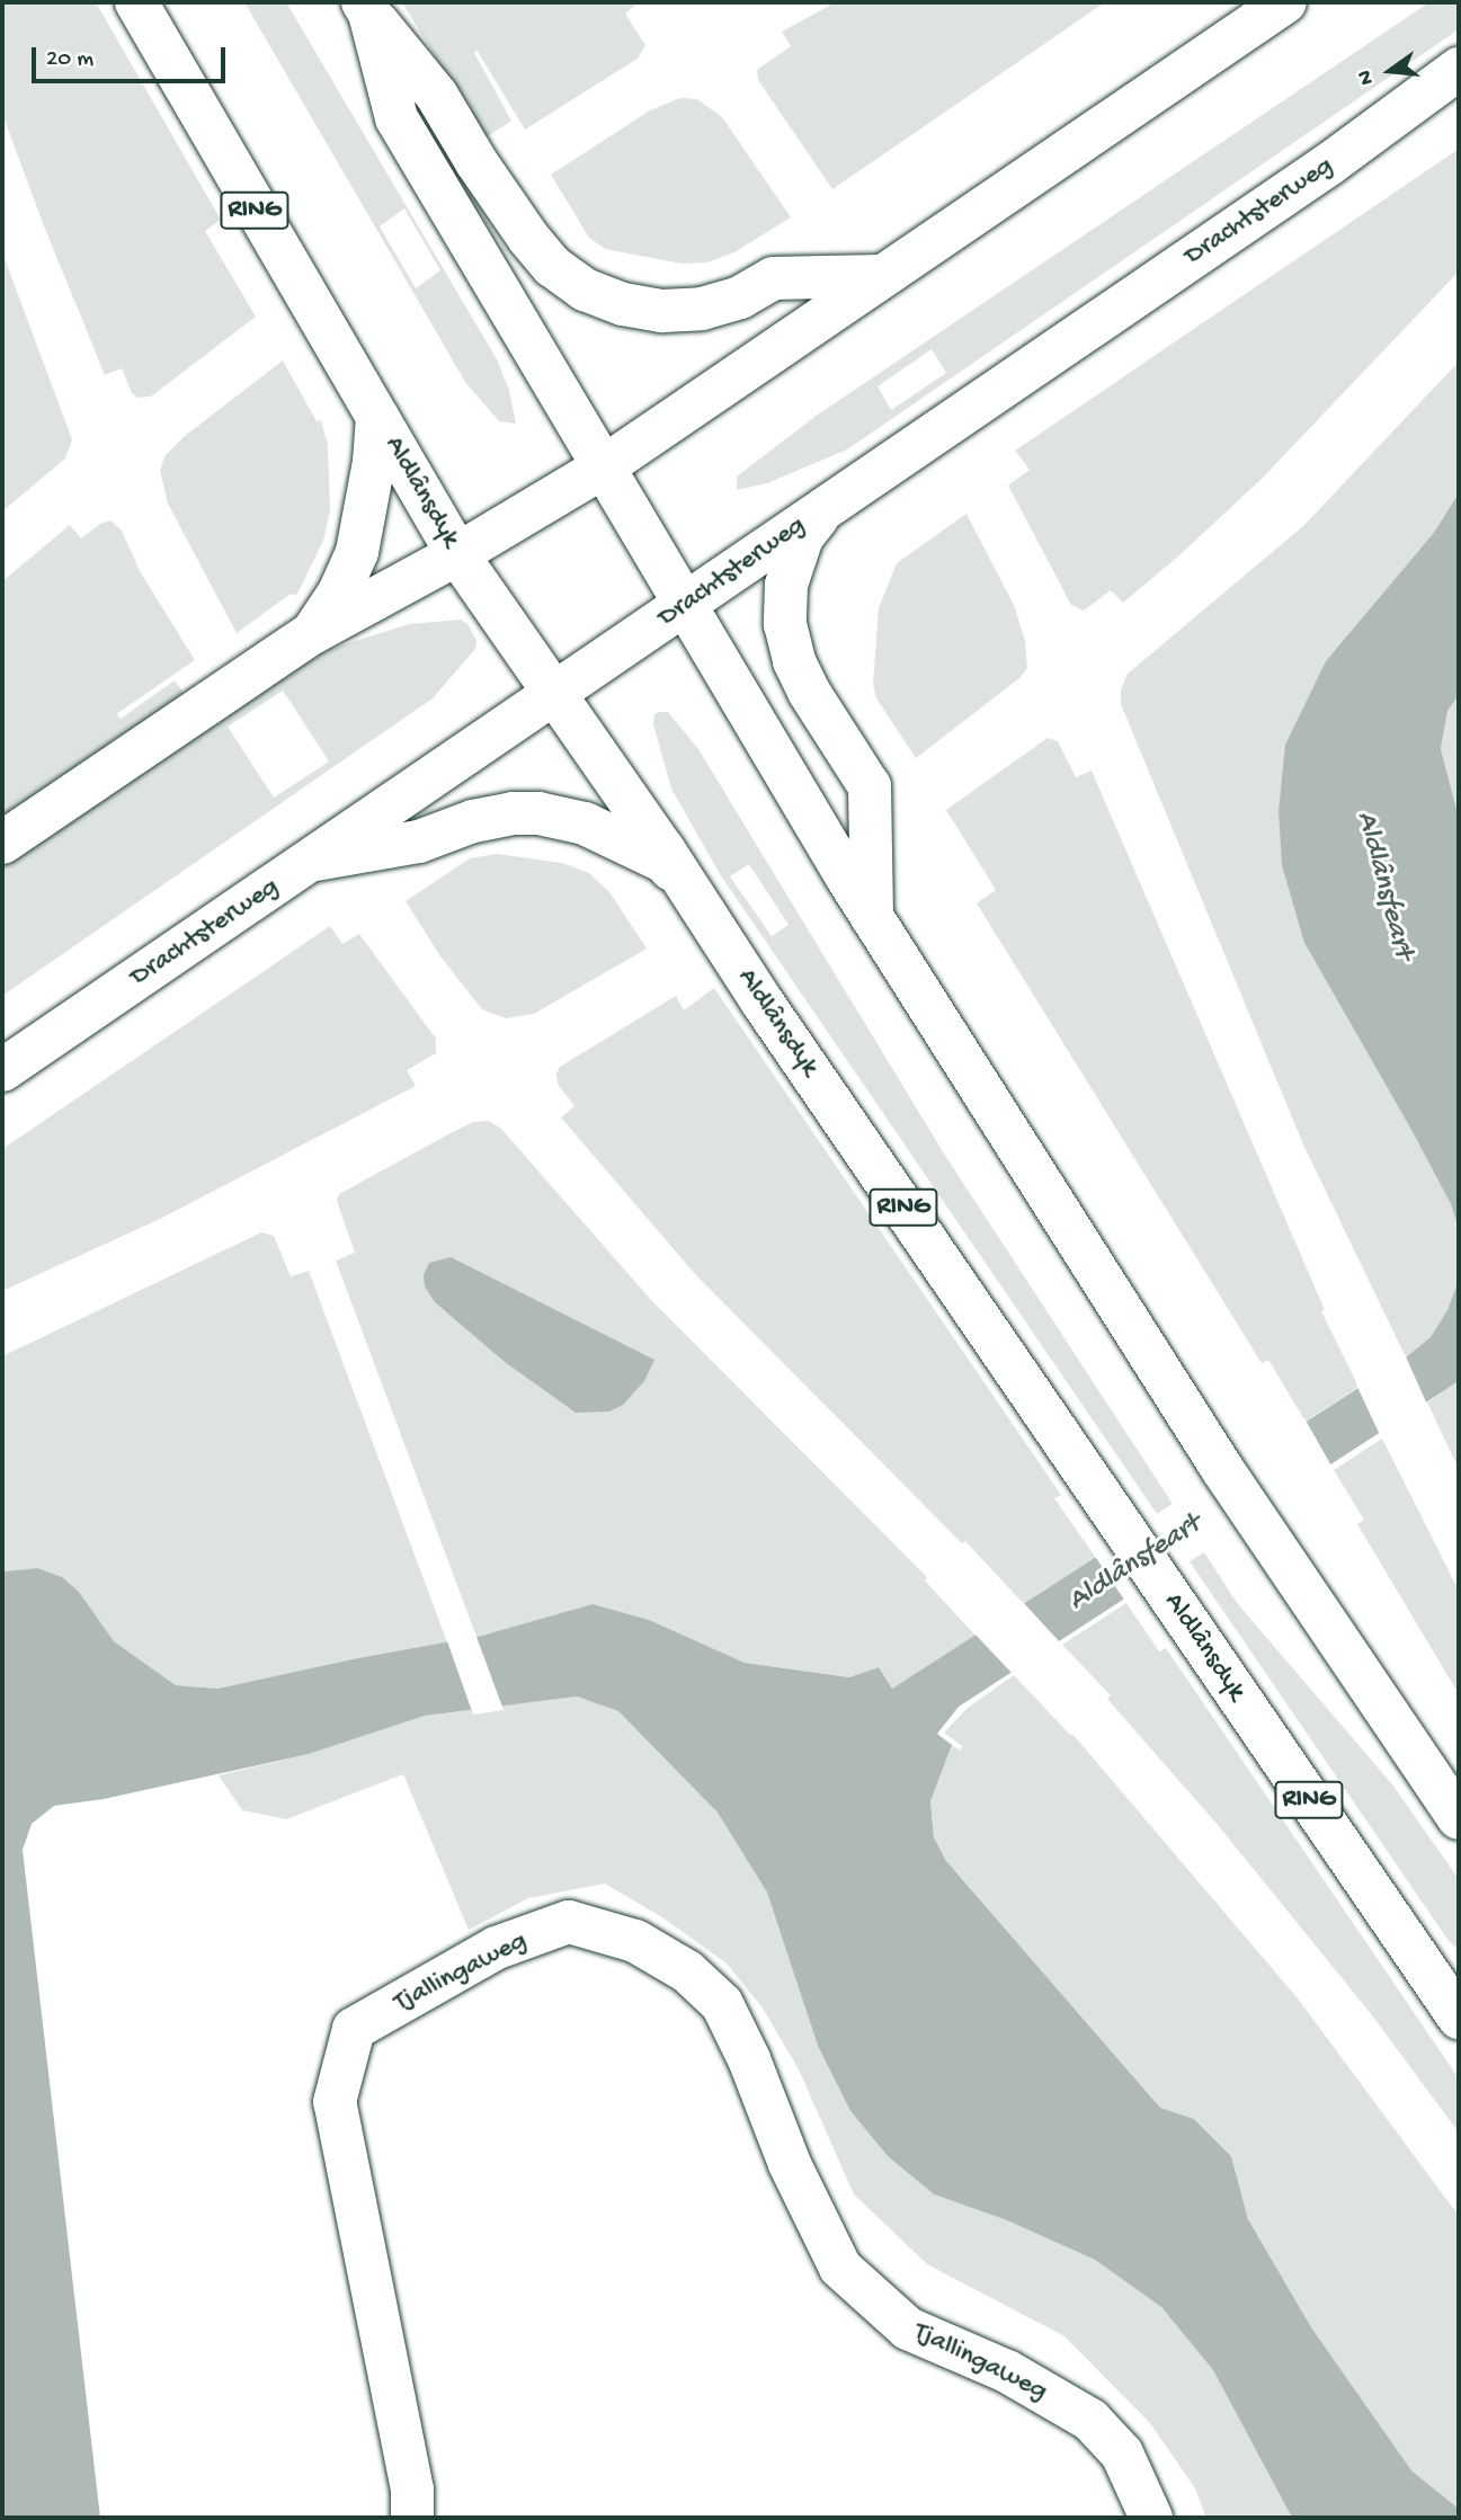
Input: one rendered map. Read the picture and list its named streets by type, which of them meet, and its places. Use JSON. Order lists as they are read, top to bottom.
{
  "streets": {
    "main road": [
      "RING",
      "Drachtsterweg",
      "Aldlânsdyk",
      "Tjallingaweg"
    ]
  },
  "crossings": [
    ["Drachtsterweg", "Aldlânsdyk"]
  ],
  "water": ["Aldlânsfeart"],
  "scale_bar": "20 m",
  "north": "left"
}
